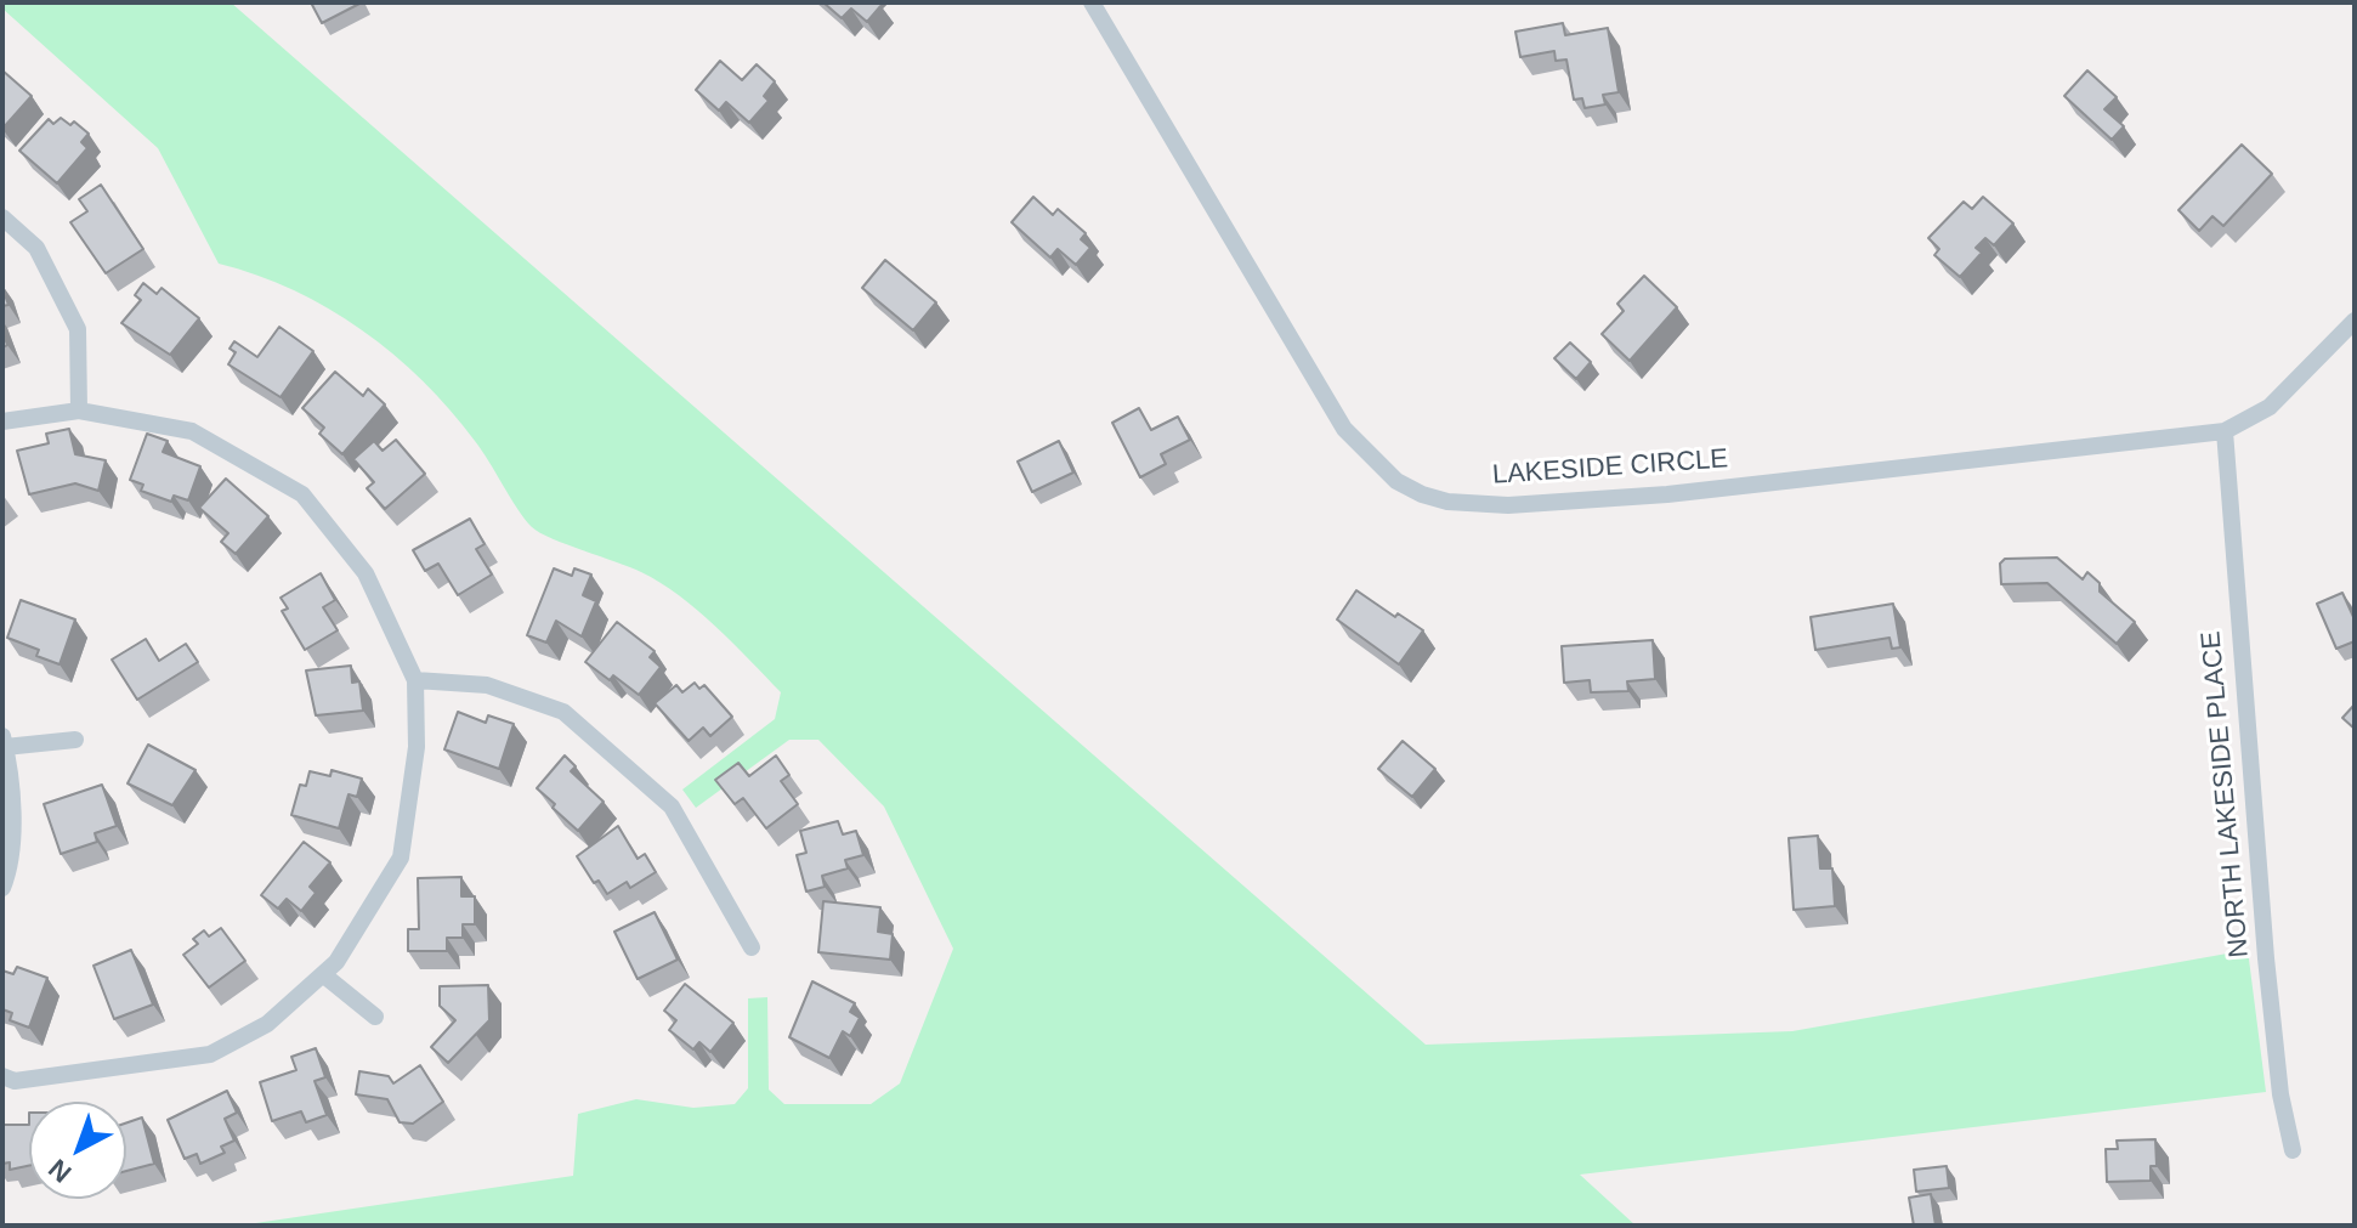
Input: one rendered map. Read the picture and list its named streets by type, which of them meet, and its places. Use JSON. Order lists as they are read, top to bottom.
{
  "streets": {
    "street": ["LAKESIDE CIRCLE", "NORTH LAKESIDE PLACE"]
  },
  "crossings": [
    ["LAKESIDE CIRCLE", "NORTH LAKESIDE PLACE"]
  ],
  "north": "bottom left"
}
